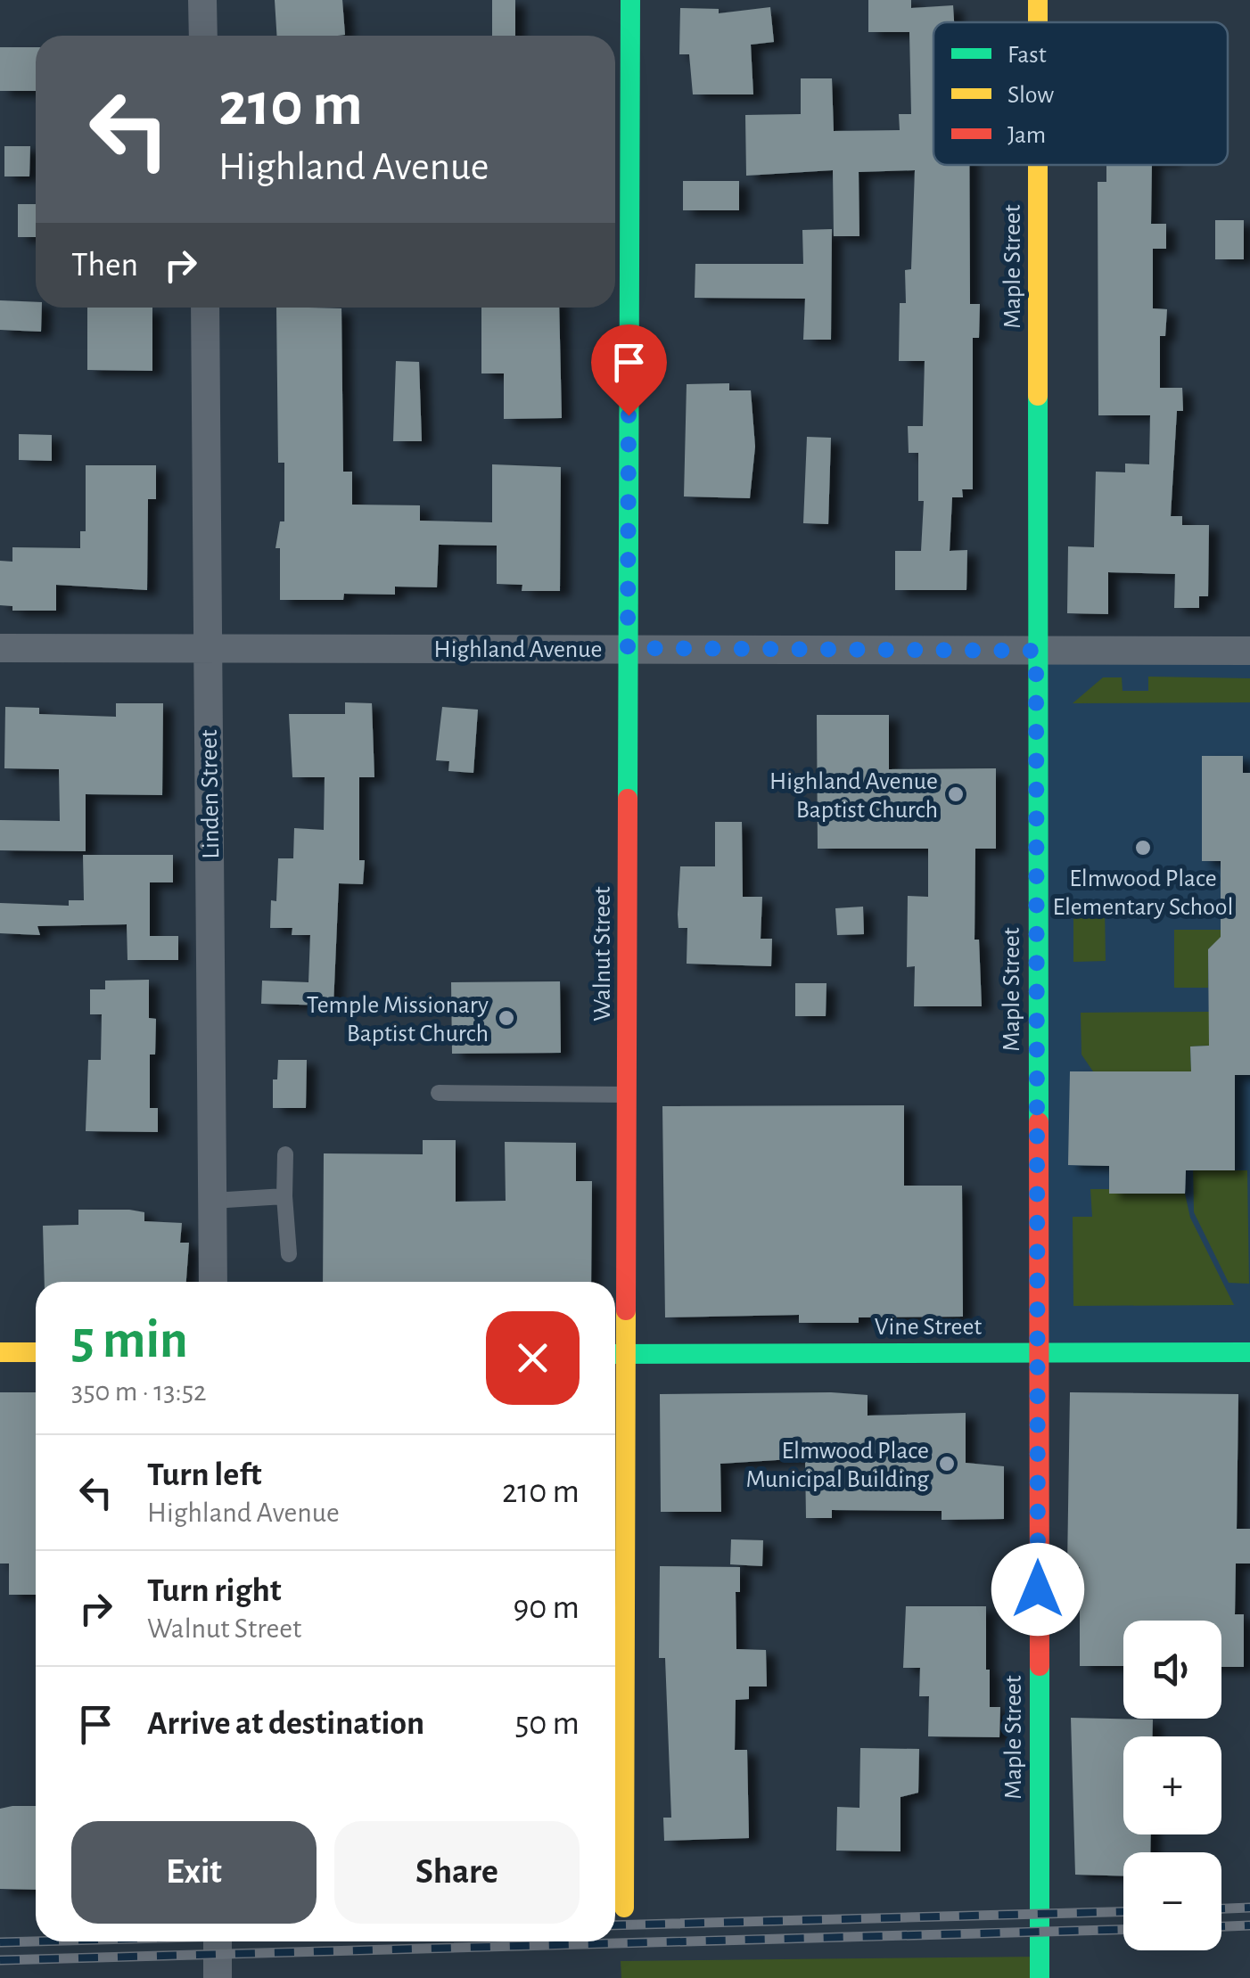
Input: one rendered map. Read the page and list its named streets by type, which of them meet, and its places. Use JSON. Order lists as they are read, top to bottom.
{
  "streets": {
    "street": [
      "Maple Street",
      "Highland Avenue",
      "Linden Street",
      "Walnut Street",
      "Vine Street"
    ]
  },
  "crossings": [
    ["Maple Street", "Highland Avenue"],
    ["Maple Street", "Vine Street"],
    ["Highland Avenue", "Linden Street"],
    ["Highland Avenue", "Walnut Street"],
    ["Walnut Street", "Vine Street"]
  ],
  "places": [
    "Highland Avenue Baptist Church",
    "Elmwood Place Elementary School",
    "Temple Missionary Baptist Church",
    "Elmwood Place Municipal Building"
  ],
  "legend": ["Fast", "Slow", "Jam"],
  "page": {
    "turn": ["210 m", "Highland Avenue"],
    "then": "Then",
    "heading": ["5 min", "350 m · 13:52"],
    "list": [
      {
        "name": "Turn left",
        "note": "Highland Avenue",
        "value": "210 m"
      },
      {
        "name": "Turn right",
        "note": "Walnut Street",
        "value": "90 m"
      },
      {
        "name": "Arrive at destination",
        "value": "50 m"
      }
    ],
    "map_buttons": ["+", "−"],
    "buttons": ["Exit", "Share"]
  }
}
